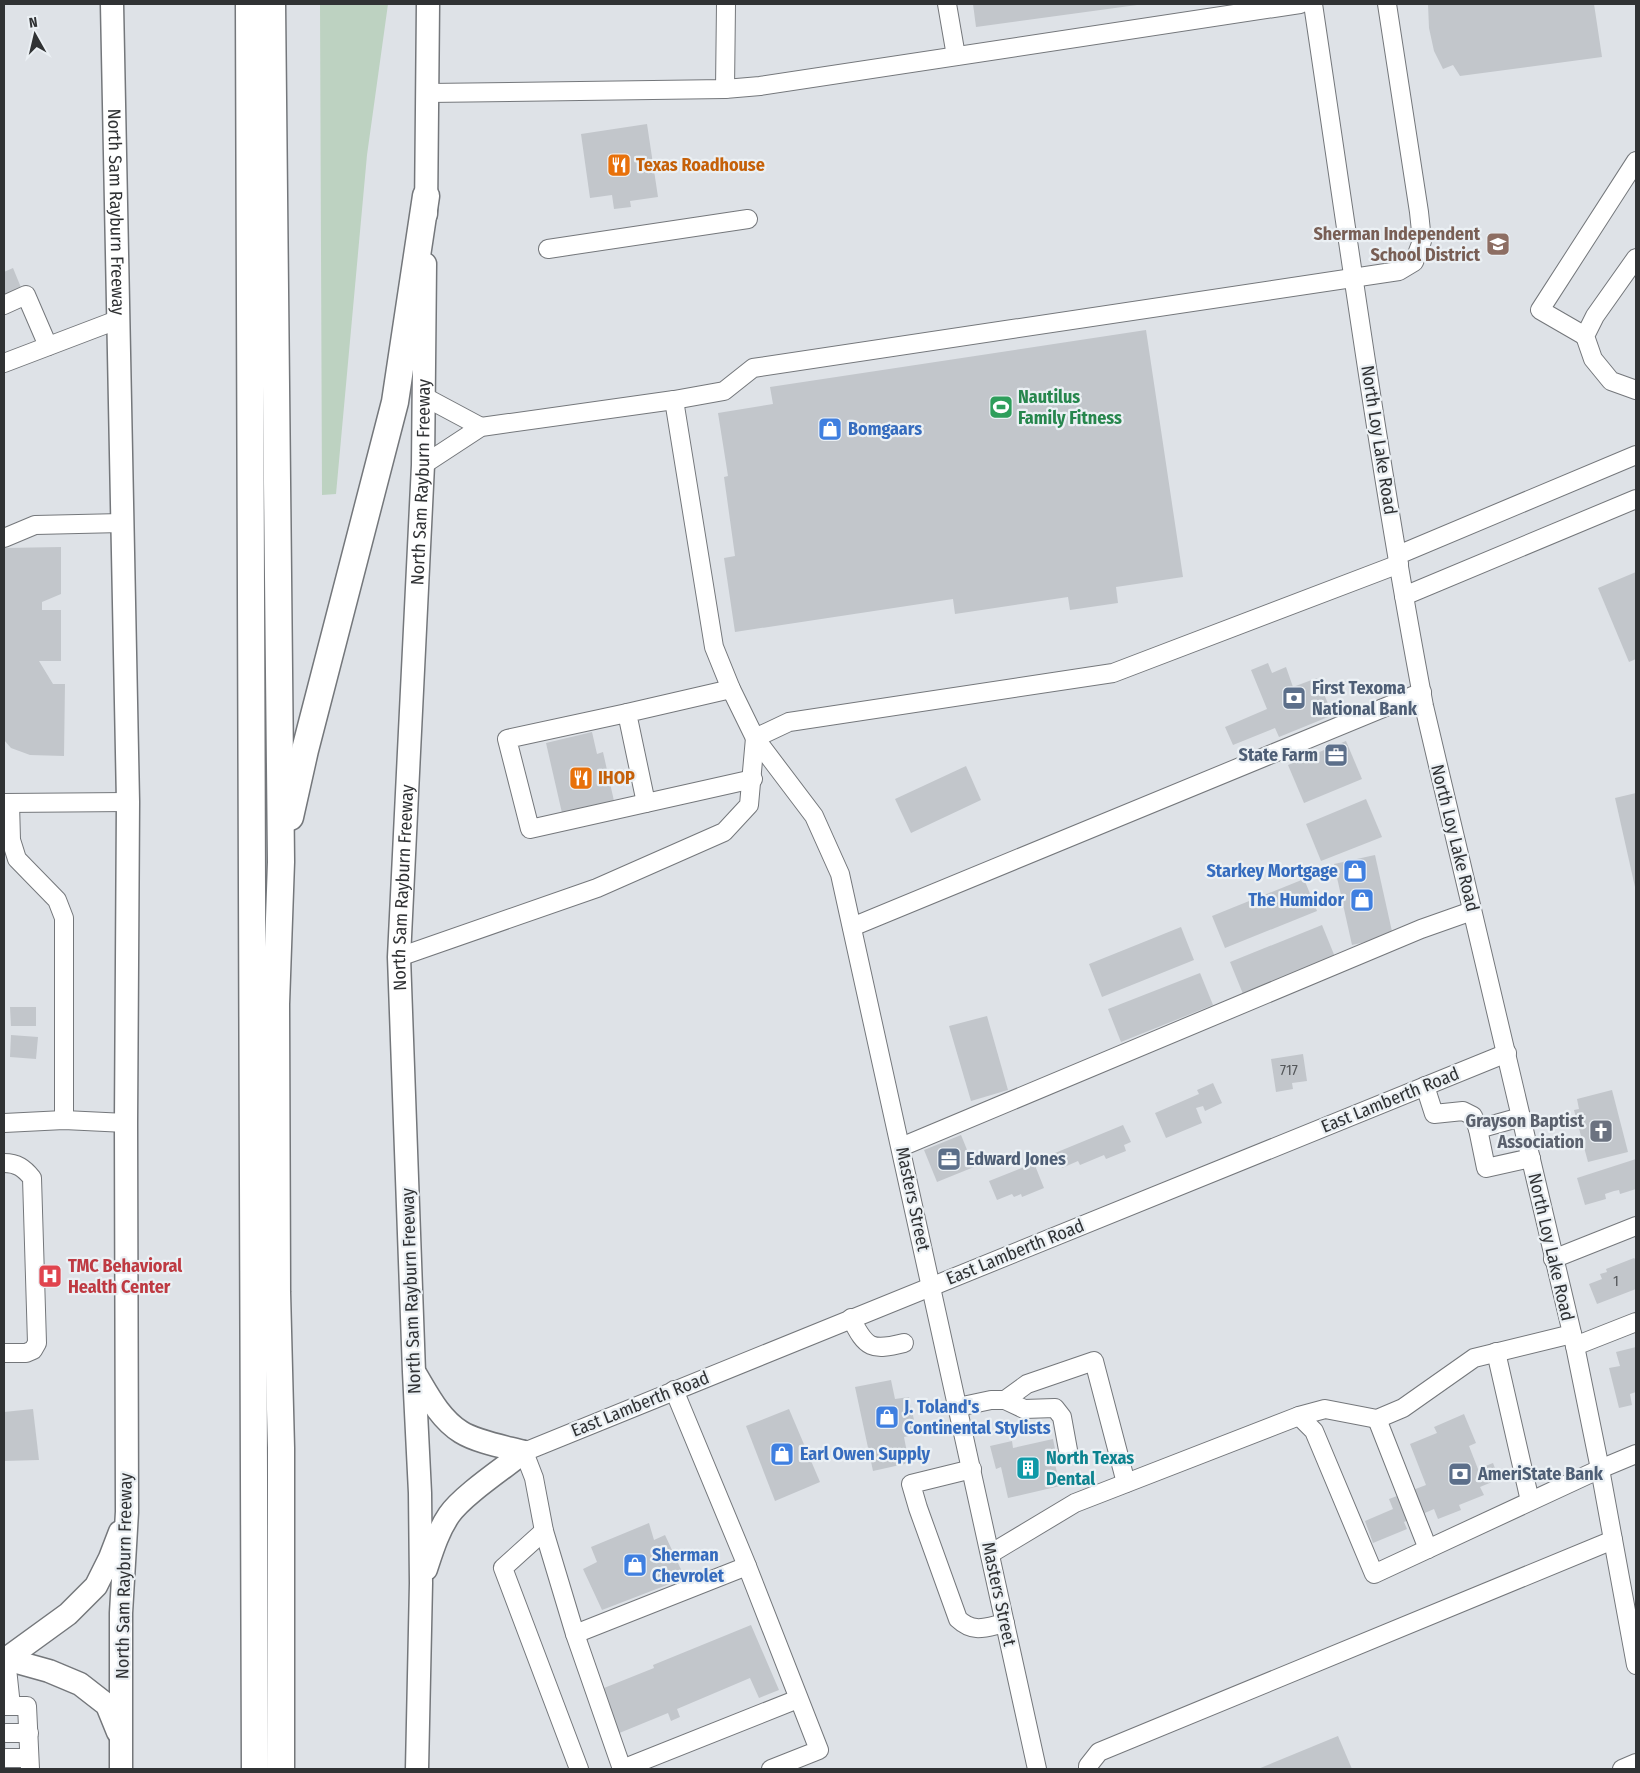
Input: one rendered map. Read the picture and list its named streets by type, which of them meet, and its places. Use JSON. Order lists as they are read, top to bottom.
{
  "streets": {
    "main road": ["North Sam Rayburn Freeway"],
    "street": ["North Loy Lake Road", "East Lamberth Road", "Masters Street"]
  },
  "crossings": [
    ["North Loy Lake Road", "East Lamberth Road"],
    ["East Lamberth Road", "Masters Street"]
  ],
  "places": {
    "restaurant": ["Texas Roadhouse", "IHOP"],
    "school or university": ["Sherman Independent School District"],
    "sports": ["Nautilus Family Fitness"],
    "shop": [
      "Bomgaars",
      "Starkey Mortgage",
      "The Humidor",
      "J. Toland's Continental Stylists",
      "Earl Owen Supply",
      "Sherman Chevrolet"
    ],
    "bank": ["First Texoma National Bank", "AmeriState Bank"],
    "office": ["State Farm", "Edward Jones"],
    "church": ["Grayson Baptist Association"],
    "hospital": ["TMC Behavioral Health Center"],
    "building": ["North Texas Dental"]
  },
  "house_numbers": ["717", "1"],
  "north": "top"
}
